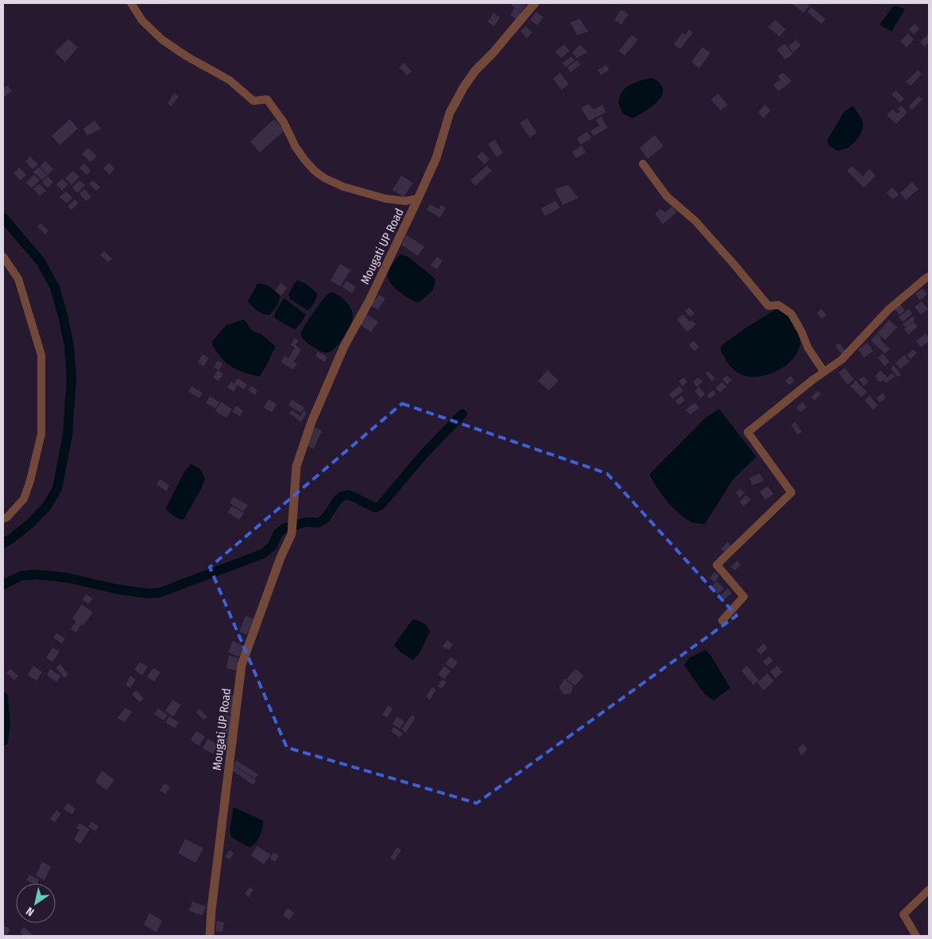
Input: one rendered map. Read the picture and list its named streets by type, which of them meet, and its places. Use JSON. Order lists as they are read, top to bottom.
{
  "streets": {
    "street": ["Mougati UP Road"]
  },
  "north": "bottom left"
}
